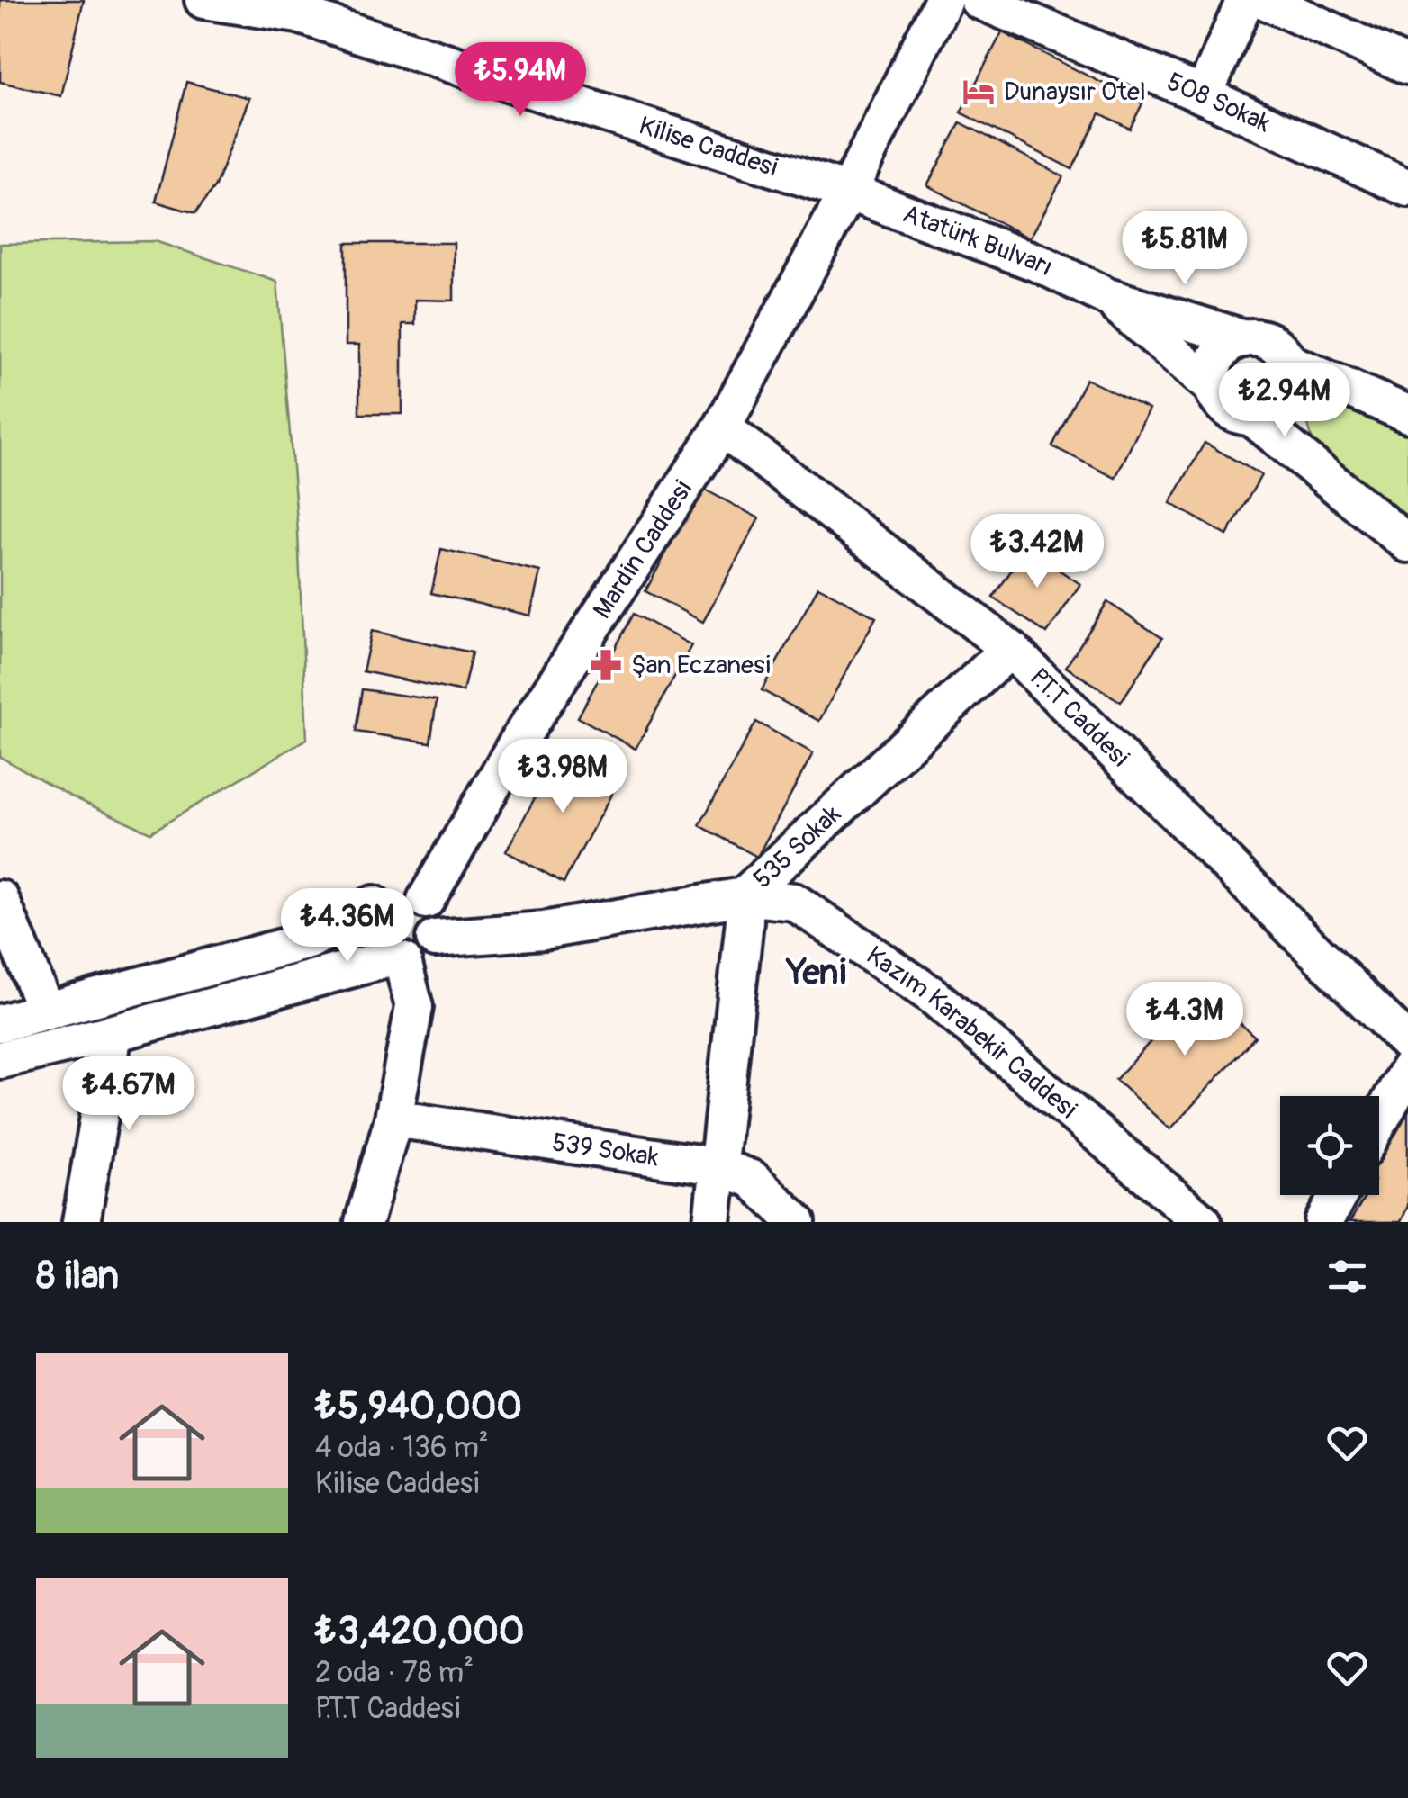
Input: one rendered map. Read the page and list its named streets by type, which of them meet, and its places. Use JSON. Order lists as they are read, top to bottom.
{
  "streets": {
    "street": [
      "508 Sokak",
      "Kilise Caddesi",
      "Atatürk Bulvarı",
      "Mardin Caddesi",
      "P.T.T Caddesi",
      "535 Sokak",
      "Kazım Karabekir Caddesi",
      "539 Sokak"
    ]
  },
  "crossings": [
    ["Kilise Caddesi", "Atatürk Bulvarı"],
    ["Kilise Caddesi", "Mardin Caddesi"],
    ["Atatürk Bulvarı", "Mardin Caddesi"],
    ["Mardin Caddesi", "P.T.T Caddesi"],
    ["Mardin Caddesi", "Kazım Karabekir Caddesi"],
    ["P.T.T Caddesi", "535 Sokak"],
    ["535 Sokak", "Kazım Karabekir Caddesi"],
    ["535 Sokak", "539 Sokak"]
  ],
  "districts": ["Yeni"],
  "places": {
    "hotel": ["Dunaysır Otel"],
    "pharmacy": ["Şan Eczanesi"]
  },
  "page": {
    "price": [
      "₺5.94M",
      "₺5.81M",
      "₺2.94M",
      "₺3.42M",
      "₺3.98M",
      "₺4.36M",
      "₺4.3M",
      "₺4.67M"
    ],
    "heading": "8 ilan",
    "list": [
      {
        "name": "₺5,940,000",
        "note": "4 oda · 136 m² · Kilise Caddesi"
      },
      {
        "name": "₺3,420,000",
        "note": "2 oda · 78 m² · P.T.T Caddesi"
      }
    ]
  }
}
